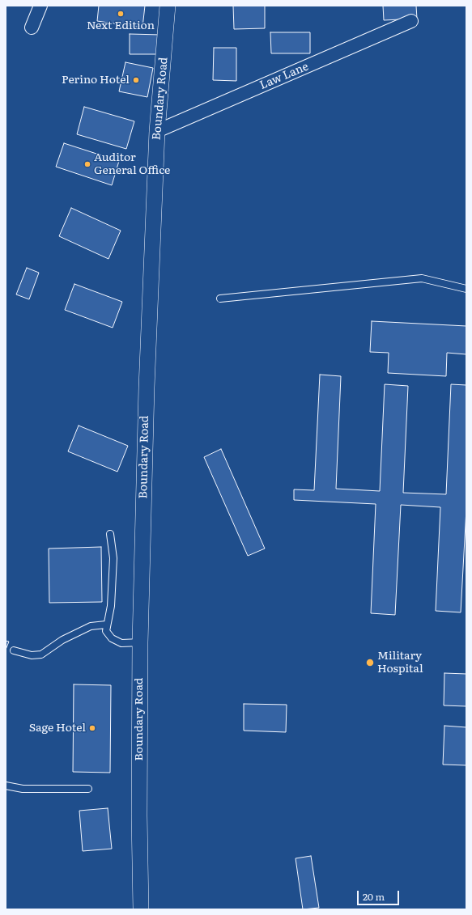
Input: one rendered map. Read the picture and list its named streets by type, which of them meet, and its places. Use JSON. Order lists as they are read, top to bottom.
{
  "streets": {
    "street": ["Law Lane", "Boundary Road"]
  },
  "crossings": [
    ["Law Lane", "Boundary Road"]
  ],
  "places": [
    "Next Edition",
    "Perino Hotel",
    "Auditor General Office",
    "Military Hospital",
    "Sage Hotel"
  ],
  "scale_bar": "20 m"
}
